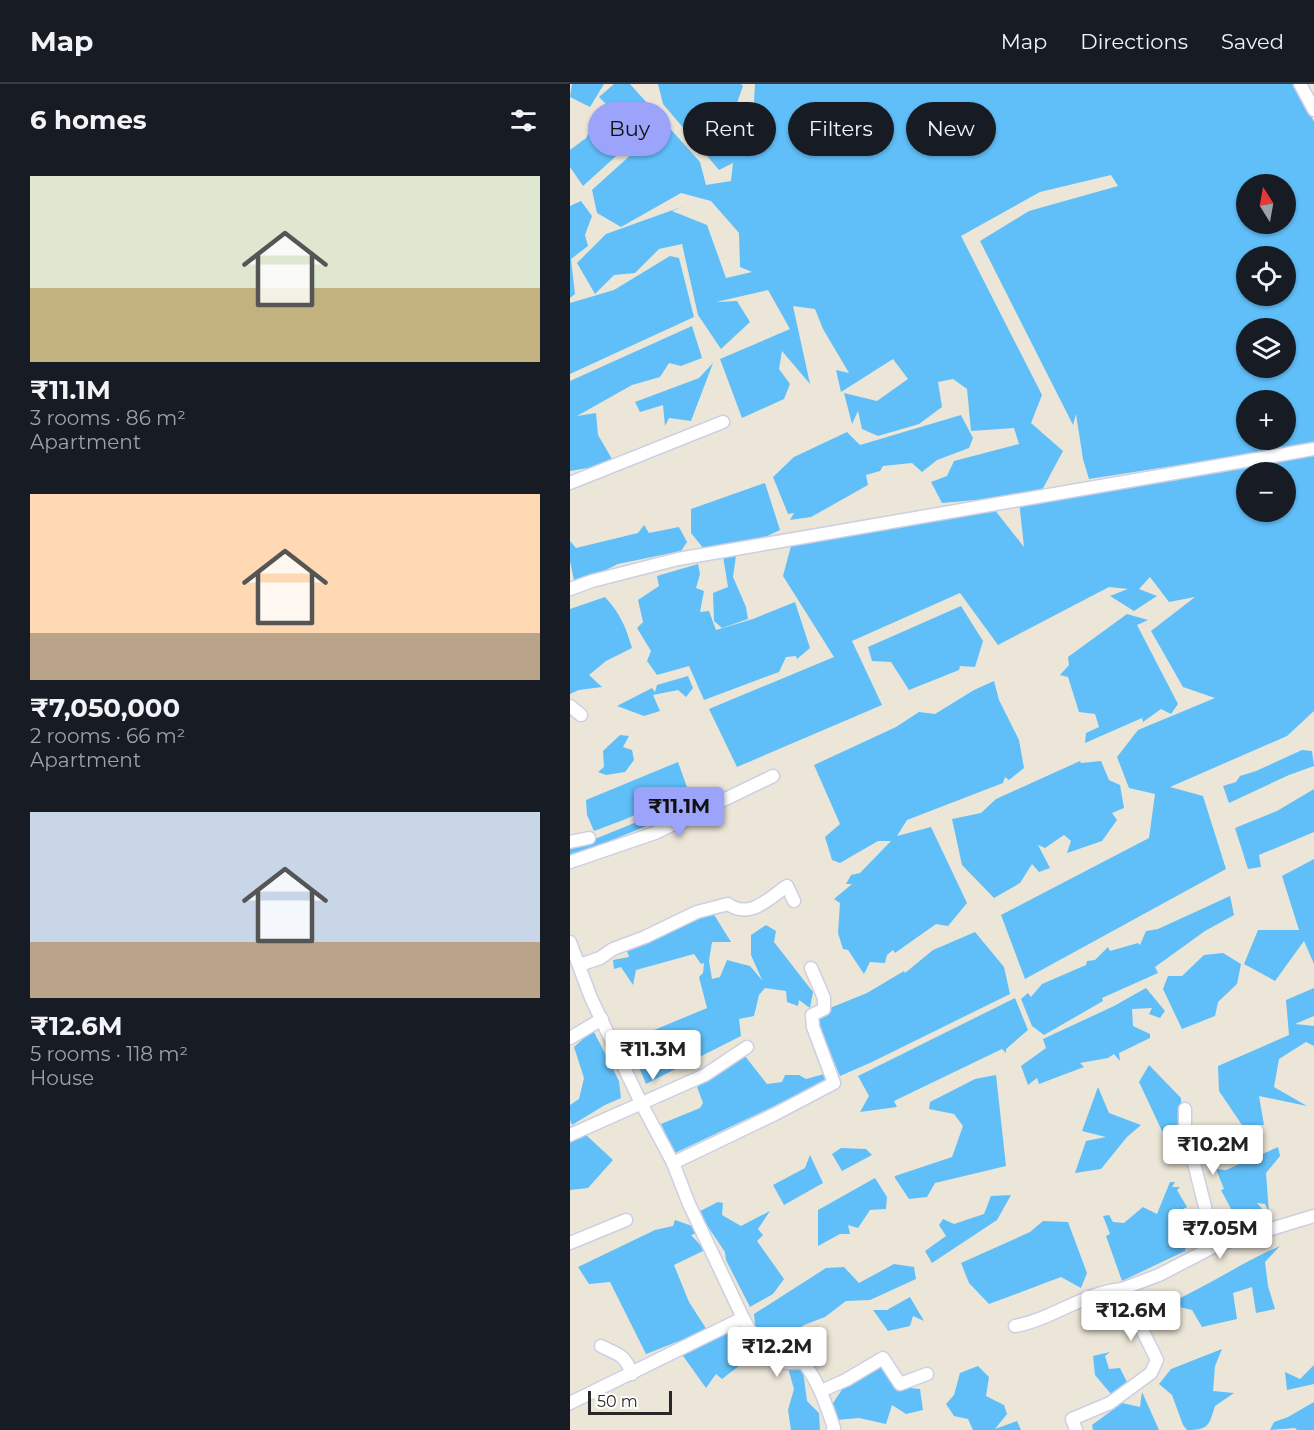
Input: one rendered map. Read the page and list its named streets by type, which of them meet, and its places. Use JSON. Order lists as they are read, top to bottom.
{
  "scale_bar": "50 m",
  "north": "top",
  "page": {
    "header": "Map",
    "nav": ["Map", "Directions", "Saved"],
    "heading": "6 homes",
    "chip": [
      "Buy",
      "Rent",
      "Filters",
      "New"
    ],
    "list": [
      {
        "name": "₹11.1M",
        "note": "3 rooms · 86 m² · Apartment"
      },
      {
        "name": "₹7,050,000",
        "note": "2 rooms · 66 m² · Apartment"
      },
      {
        "name": "₹12.6M",
        "note": "5 rooms · 118 m² · House"
      }
    ],
    "map_buttons": ["+", "−"],
    "price": [
      "₹11.1M",
      "₹11.3M",
      "₹10.2M",
      "₹7.05M",
      "₹12.6M",
      "₹12.2M"
    ],
    "scale": "50 m"
  }
}
